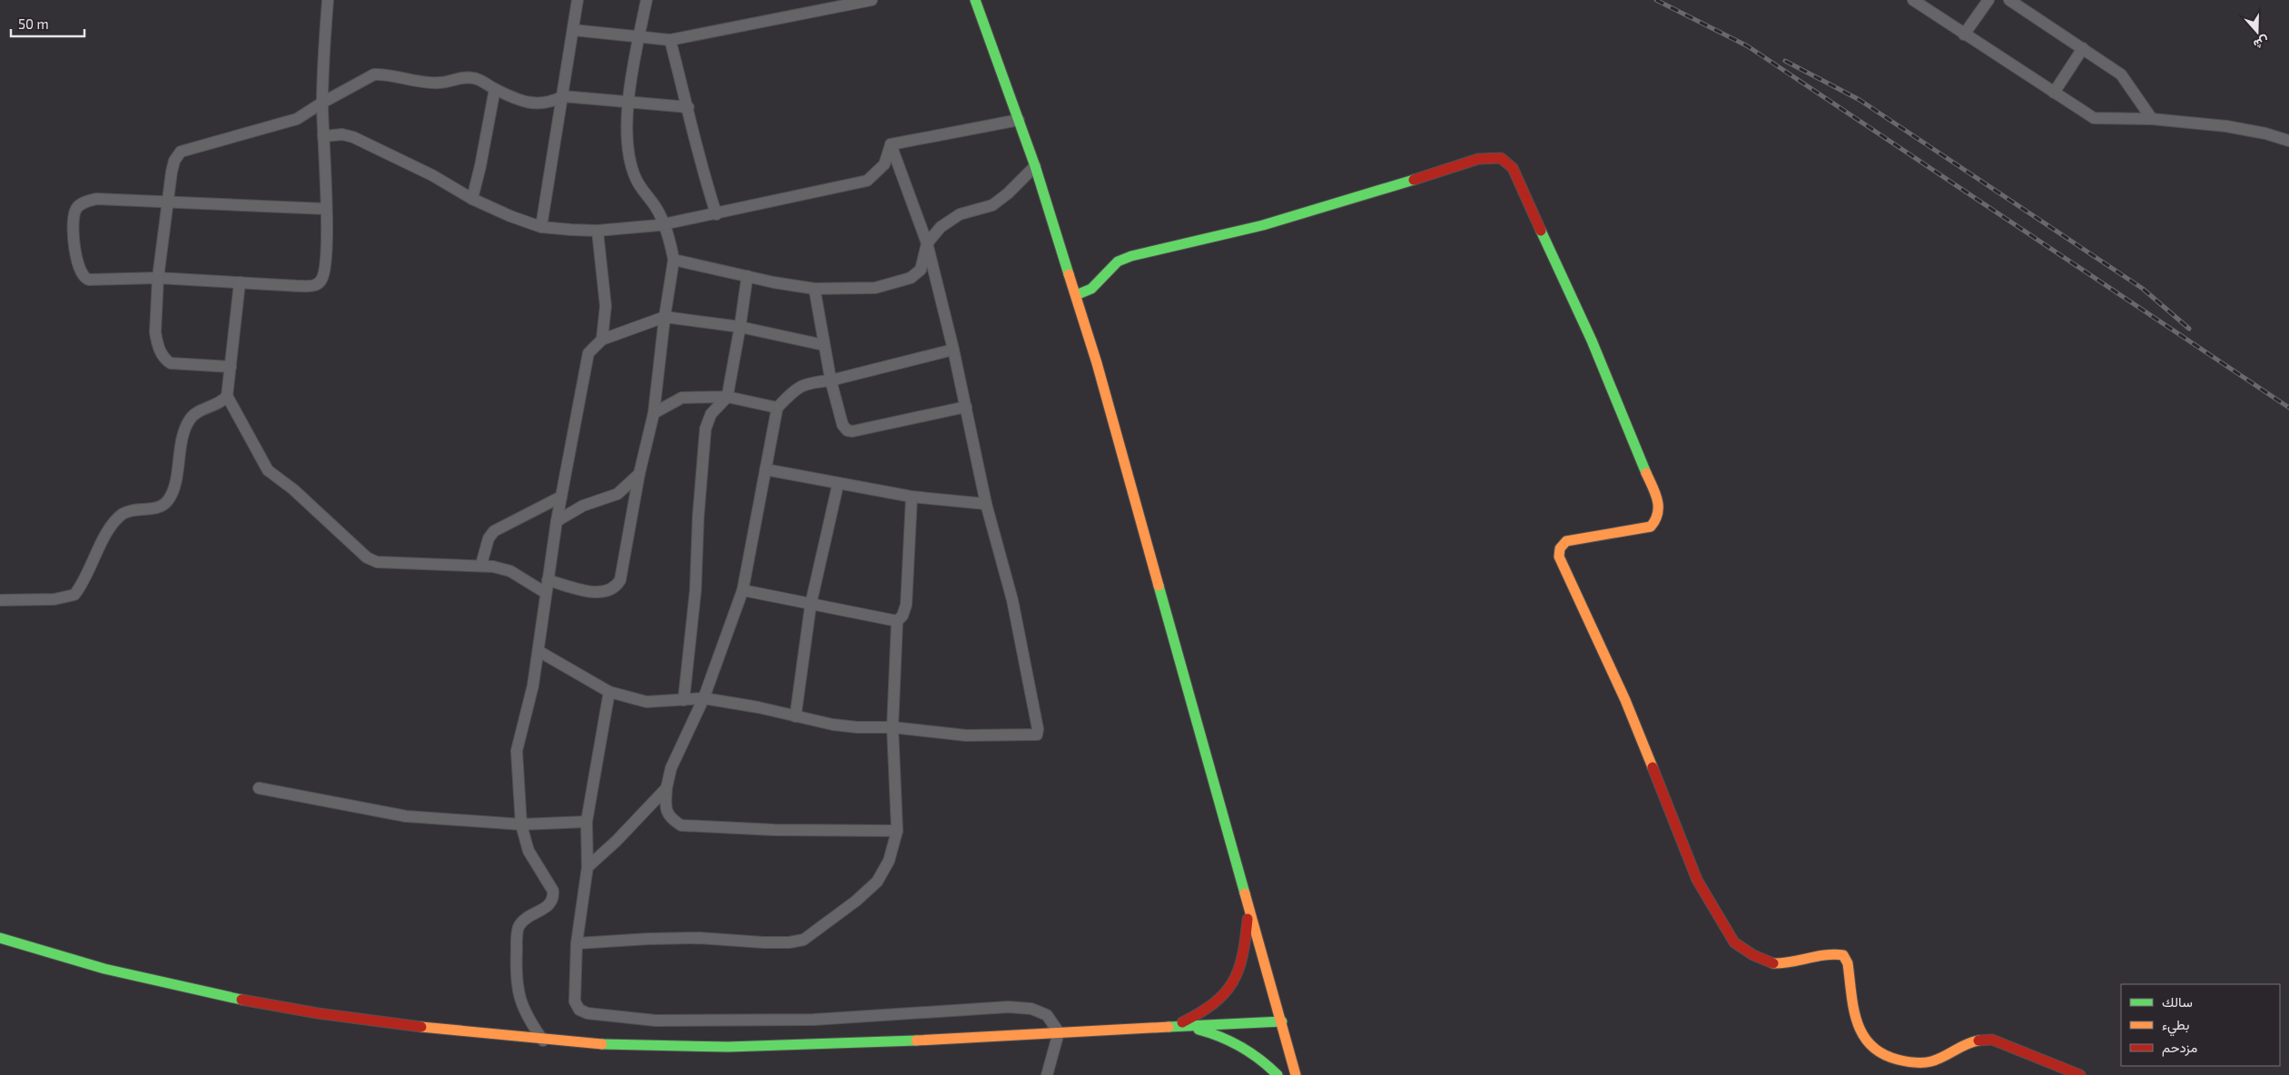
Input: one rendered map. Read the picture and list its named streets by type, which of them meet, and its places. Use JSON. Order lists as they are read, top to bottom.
{
  "legend": ["سالك", "بطيء", "مزدحم"],
  "scale_bar": "50 m",
  "north": "bottom"
}
